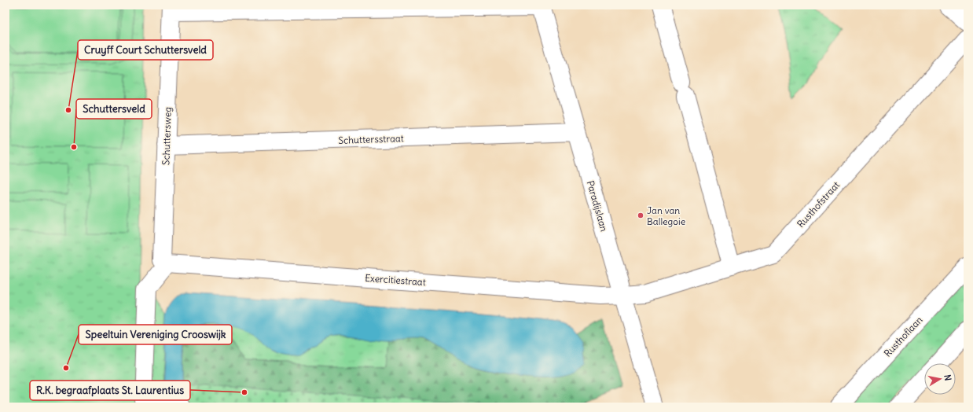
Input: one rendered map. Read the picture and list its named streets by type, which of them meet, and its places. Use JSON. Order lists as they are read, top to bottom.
{
  "streets": {
    "street": [
      "Schuttersweg",
      "Schuttersstraat",
      "Rusthofstraat",
      "Paradijslaan",
      "Exercitiestraat",
      "Rusthoflaan"
    ]
  },
  "crossings": [
    ["Schuttersweg", "Schuttersstraat"],
    ["Schuttersweg", "Exercitiestraat"],
    ["Schuttersstraat", "Paradijslaan"],
    ["Rusthofstraat", "Paradijslaan"],
    ["Rusthofstraat", "Exercitiestraat"],
    ["Paradijslaan", "Exercitiestraat"]
  ],
  "places": [
    "Cruyff Court Schuttersveld",
    "Schuttersveld",
    "Jan van Ballegoie",
    "Speeltuin Vereniging Crooswijk",
    "R.K. begraafplaats St. Laurentius"
  ],
  "north": "right"
}
